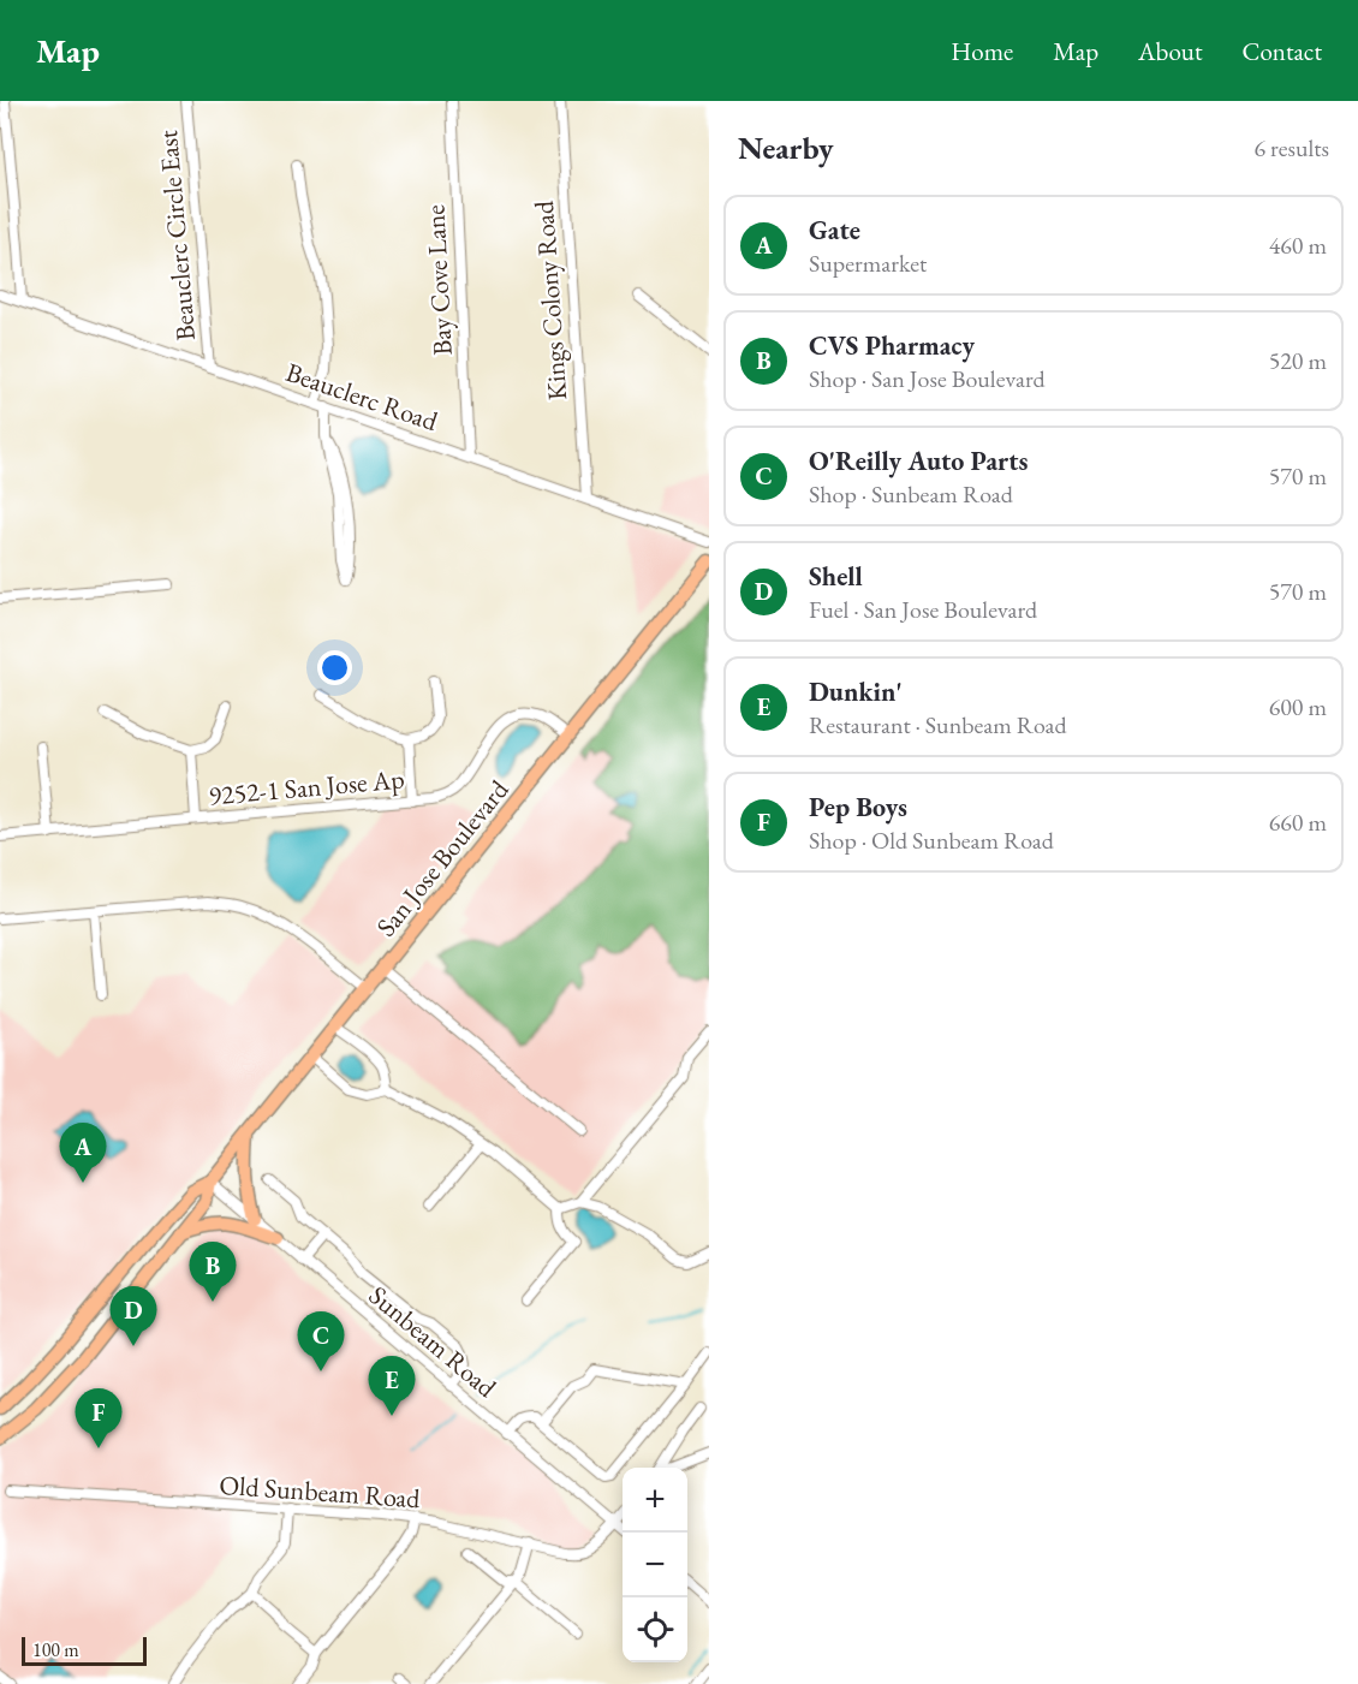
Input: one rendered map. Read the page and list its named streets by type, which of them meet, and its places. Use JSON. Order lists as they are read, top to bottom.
{
  "streets": {
    "main road": ["San Jose Boulevard"],
    "street": [
      "Beauclerc Circle East",
      "Bay Cove Lane",
      "Kings Colony Road",
      "Beauclerc Road",
      "9252-1 San Jose Ap",
      "Sunbeam Road",
      "Old Sunbeam Road"
    ]
  },
  "crossings": [
    ["Beauclerc Circle East", "Beauclerc Road"],
    ["Bay Cove Lane", "Beauclerc Road"],
    ["Kings Colony Road", "Beauclerc Road"],
    ["9252-1 San Jose Ap", "San Jose Boulevard"],
    ["San Jose Boulevard", "Sunbeam Road"],
    ["Sunbeam Road", "Old Sunbeam Road"]
  ],
  "scale_bar": "100 m",
  "page": {
    "header": "Map",
    "nav": [
      "Home",
      "Map",
      "About",
      "Contact"
    ],
    "heading": ["Nearby", "6 results"],
    "list": [
      {
        "mark": "A",
        "name": "Gate",
        "note": "Supermarket",
        "value": "460 m"
      },
      {
        "mark": "B",
        "name": "CVS Pharmacy",
        "note": "Shop · San Jose Boulevard",
        "value": "520 m"
      },
      {
        "mark": "C",
        "name": "O'Reilly Auto Parts",
        "note": "Shop · Sunbeam Road",
        "value": "570 m"
      },
      {
        "mark": "D",
        "name": "Shell",
        "note": "Fuel · San Jose Boulevard",
        "value": "570 m"
      },
      {
        "mark": "E",
        "name": "Dunkin'",
        "note": "Restaurant · Sunbeam Road",
        "value": "600 m"
      },
      {
        "mark": "F",
        "name": "Pep Boys",
        "note": "Shop · Old Sunbeam Road",
        "value": "660 m"
      }
    ],
    "pins": [
      "A",
      "B",
      "D",
      "C",
      "E",
      "F"
    ],
    "map_buttons": ["+", "−"],
    "scale": "100 m"
  }
}
